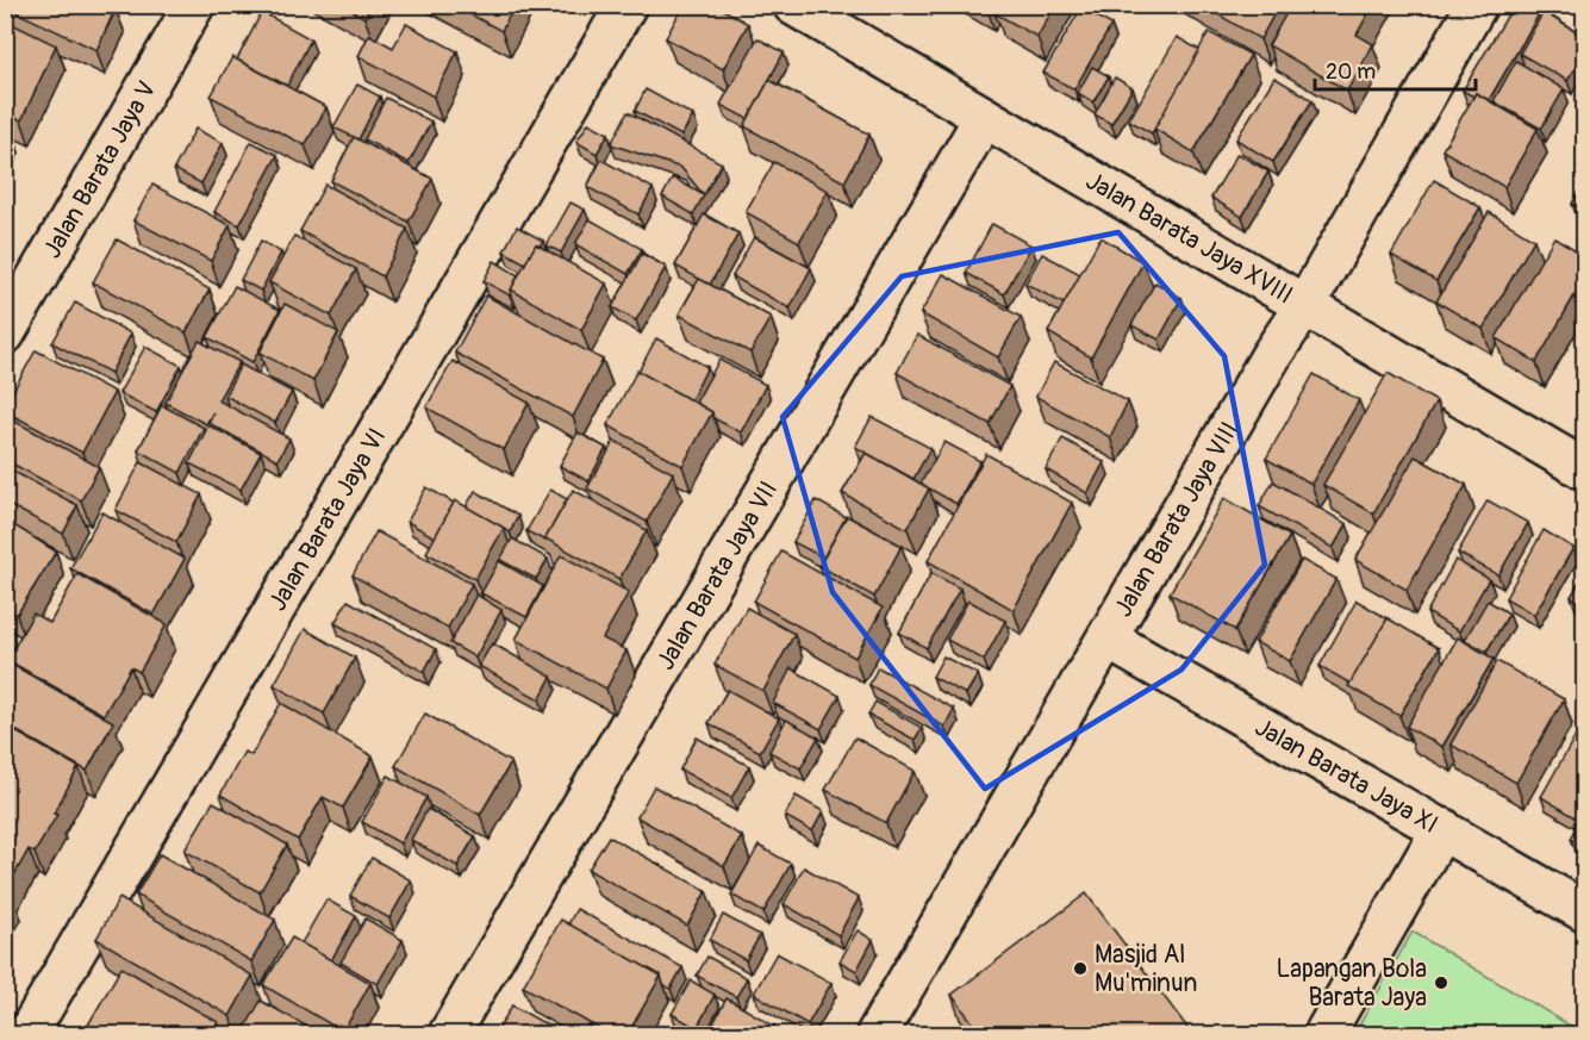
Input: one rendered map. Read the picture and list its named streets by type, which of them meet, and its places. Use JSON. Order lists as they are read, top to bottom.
{
  "streets": {
    "street": [
      "Jalan Barata Jaya V",
      "Jalan Barata Jaya XVIII",
      "Jalan Barata Jaya VI",
      "Jalan Barata Jaya VIII",
      "Jalan Barata Jaya VII",
      "Jalan Barata Jaya XI"
    ]
  },
  "crossings": [
    ["Jalan Barata Jaya XVIII", "Jalan Barata Jaya VIII"],
    ["Jalan Barata Jaya XVIII", "Jalan Barata Jaya VII"],
    ["Jalan Barata Jaya VIII", "Jalan Barata Jaya XI"]
  ],
  "places": ["Masjid Al Mu'minun", "Lapangan Bola Barata Jaya"],
  "scale_bar": "20 m"
}
